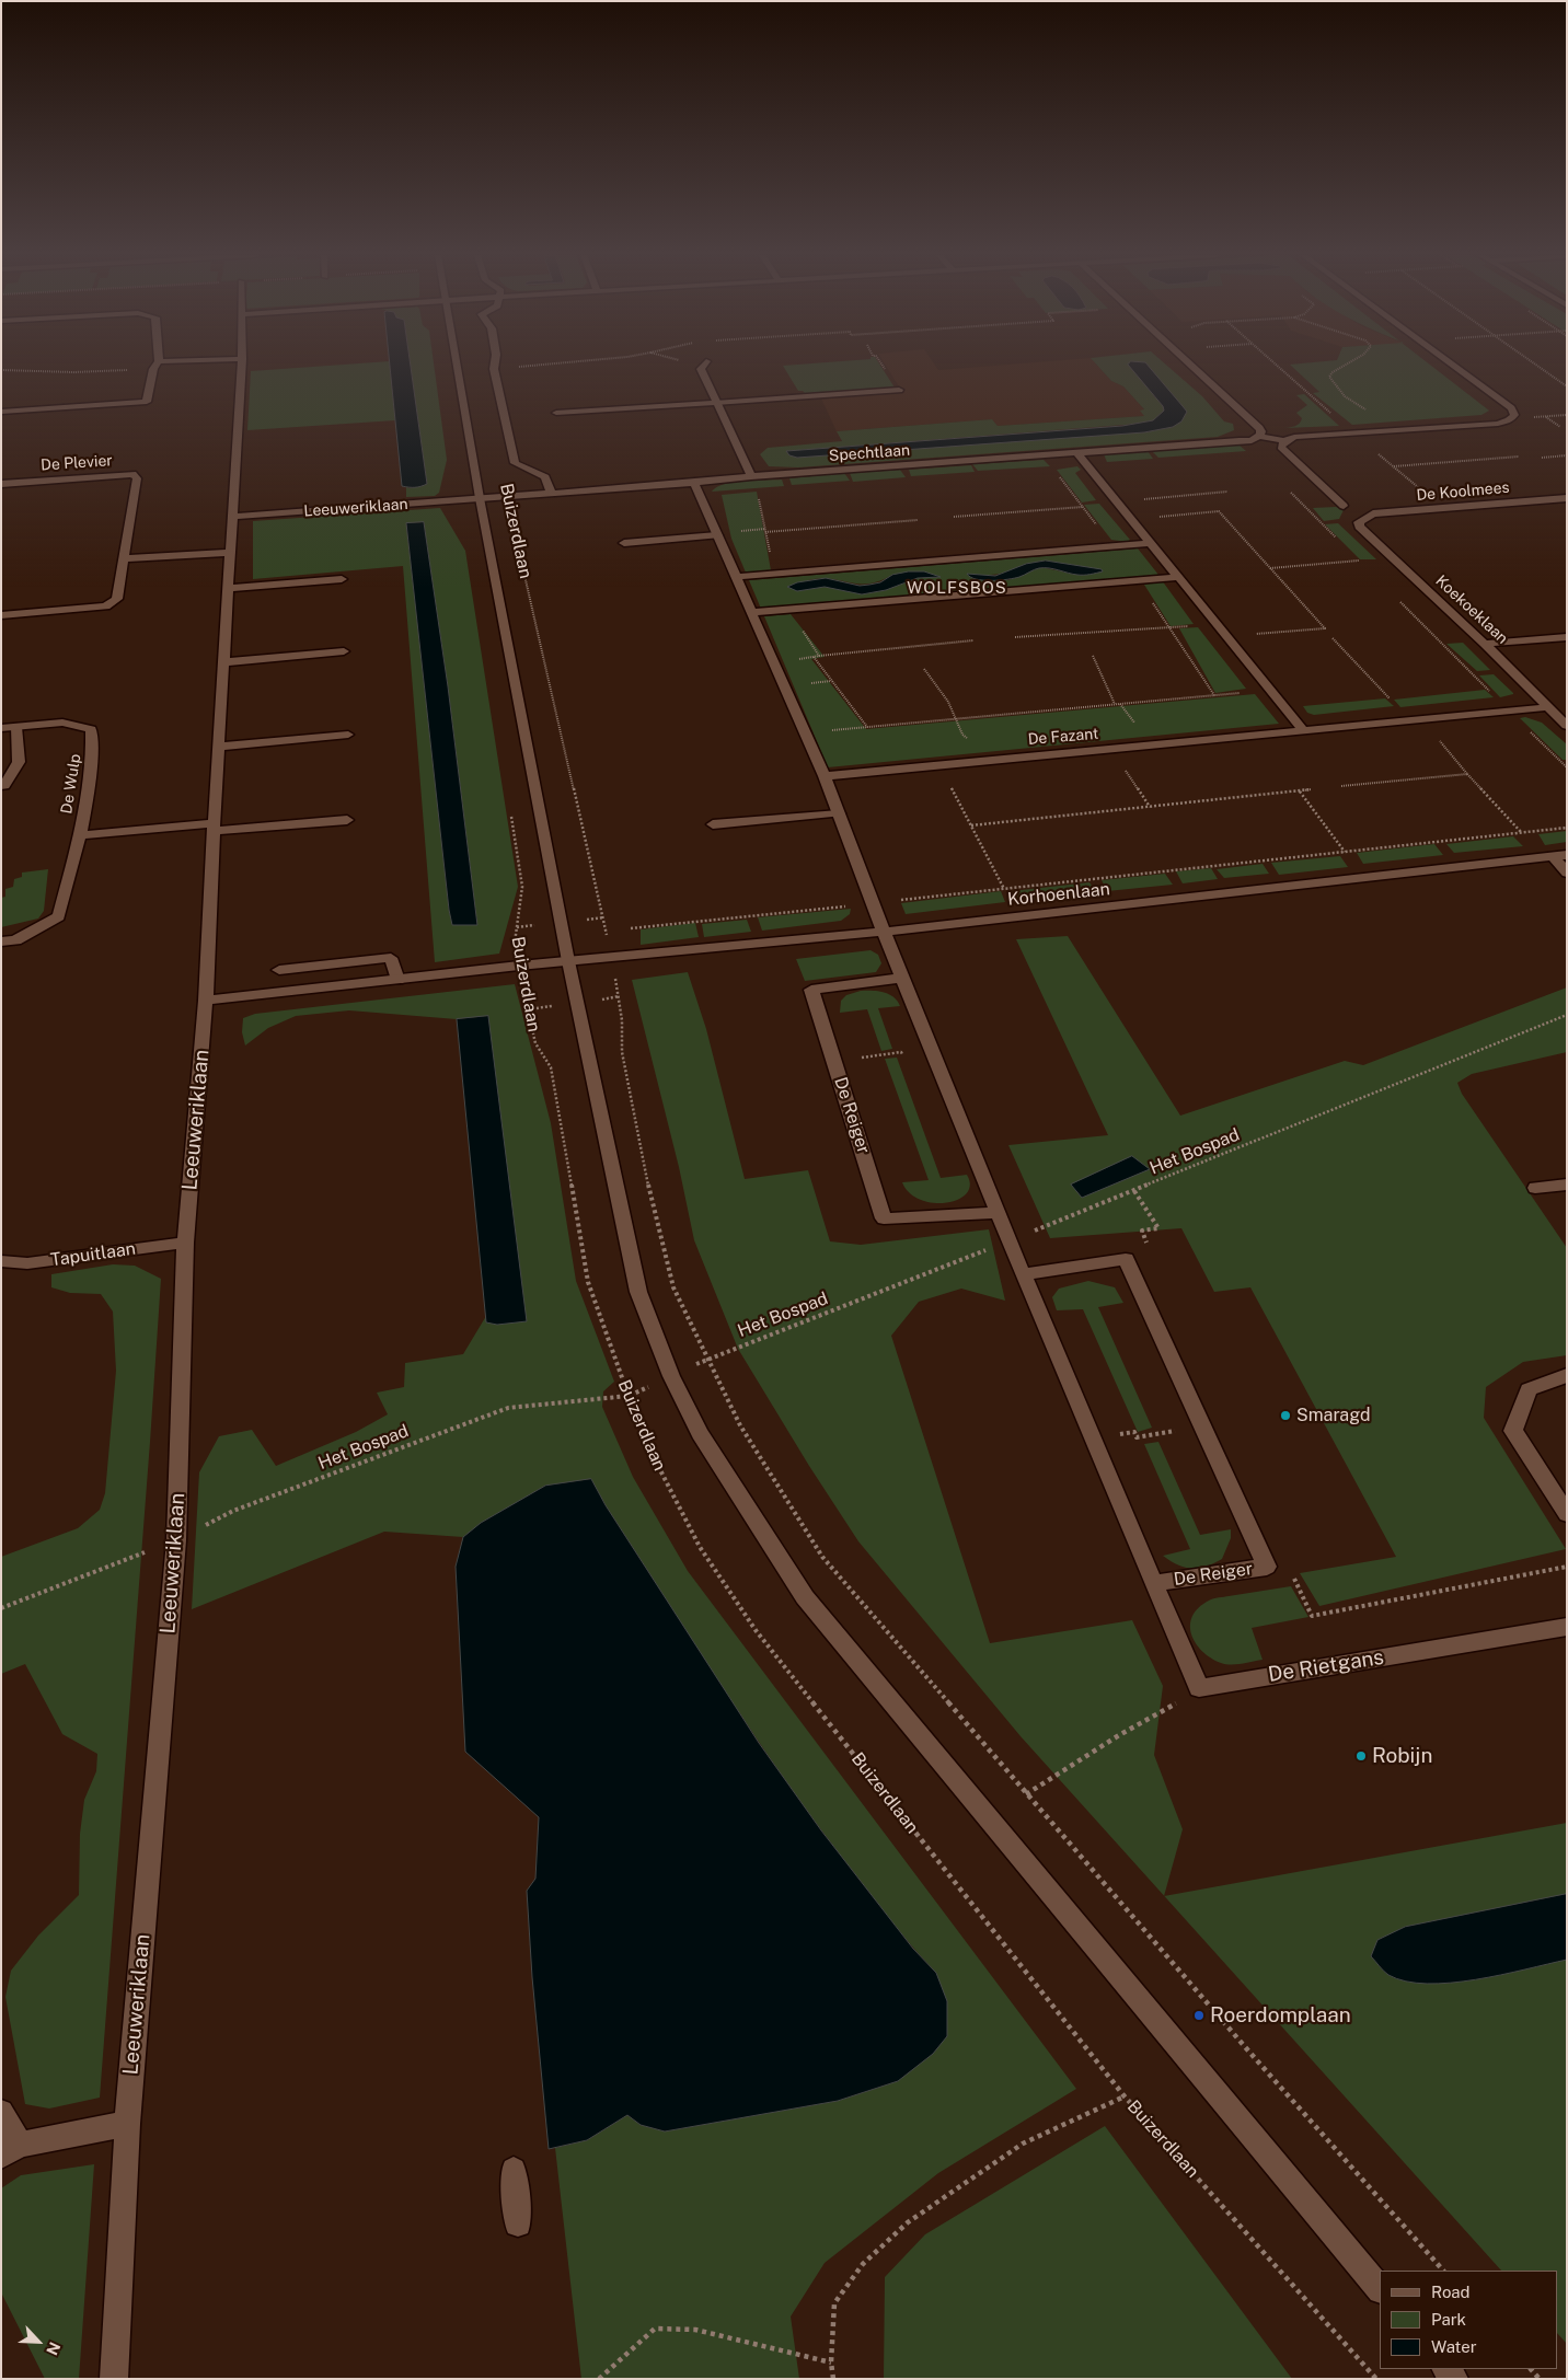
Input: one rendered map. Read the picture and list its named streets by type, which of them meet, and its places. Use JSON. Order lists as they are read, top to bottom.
{
  "streets": {
    "street": [
      "Spechtlaan",
      "De Plevier",
      "De Koolmees",
      "Leeuweriklaan",
      "Buizerdlaan",
      "Koekoeklaan",
      "De Fazant",
      "De Wulp",
      "Korhoenlaan",
      "De Reiger",
      "Tapuitlaan",
      "De Rietgans"
    ],
    "path": ["Het Bospad"]
  },
  "crossings": [
    ["Spechtlaan", "Leeuweriklaan"],
    ["Spechtlaan", "Buizerdlaan"],
    ["De Koolmees", "Koekoeklaan"],
    ["Leeuweriklaan", "Buizerdlaan"],
    ["Leeuweriklaan", "De Wulp"],
    ["Leeuweriklaan", "Het Bospad"],
    ["Leeuweriklaan", "Tapuitlaan"],
    ["Buizerdlaan", "Korhoenlaan"],
    ["Buizerdlaan", "Het Bospad"],
    ["Koekoeklaan", "De Fazant"],
    ["Korhoenlaan", "De Reiger"],
    ["De Reiger", "Het Bospad"]
  ],
  "districts": ["WOLFSBOS"],
  "places": ["Smaragd", "Robijn", "Roerdomplaan"],
  "legend": ["Road", "Park", "Water"],
  "north": "bottom right"
}
